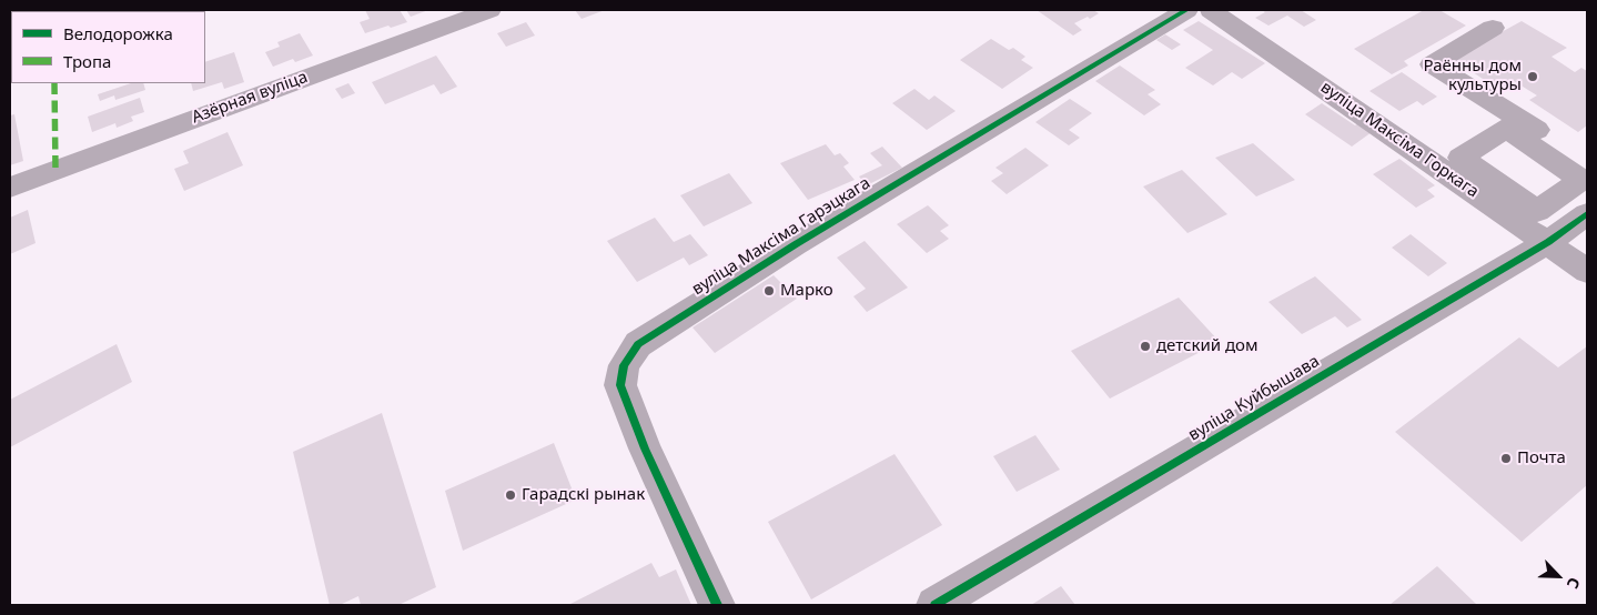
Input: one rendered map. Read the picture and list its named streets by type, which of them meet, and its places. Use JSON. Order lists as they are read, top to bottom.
{
  "streets": {
    "street": [
      "Азёрная вуліца",
      "вуліца Максіма Горкага",
      "вуліца Максіма Гарэцкага",
      "вуліца Куйбышава"
    ]
  },
  "crossings": [
    ["вуліца Максіма Горкага", "вуліца Куйбышава"]
  ],
  "places": [
    "Раённы дом культуры",
    "Марко",
    "детский дом",
    "Почта",
    "Гарадскі рынак"
  ],
  "legend": ["Велодорожка", "Тропа"],
  "north": "bottom right"
}
